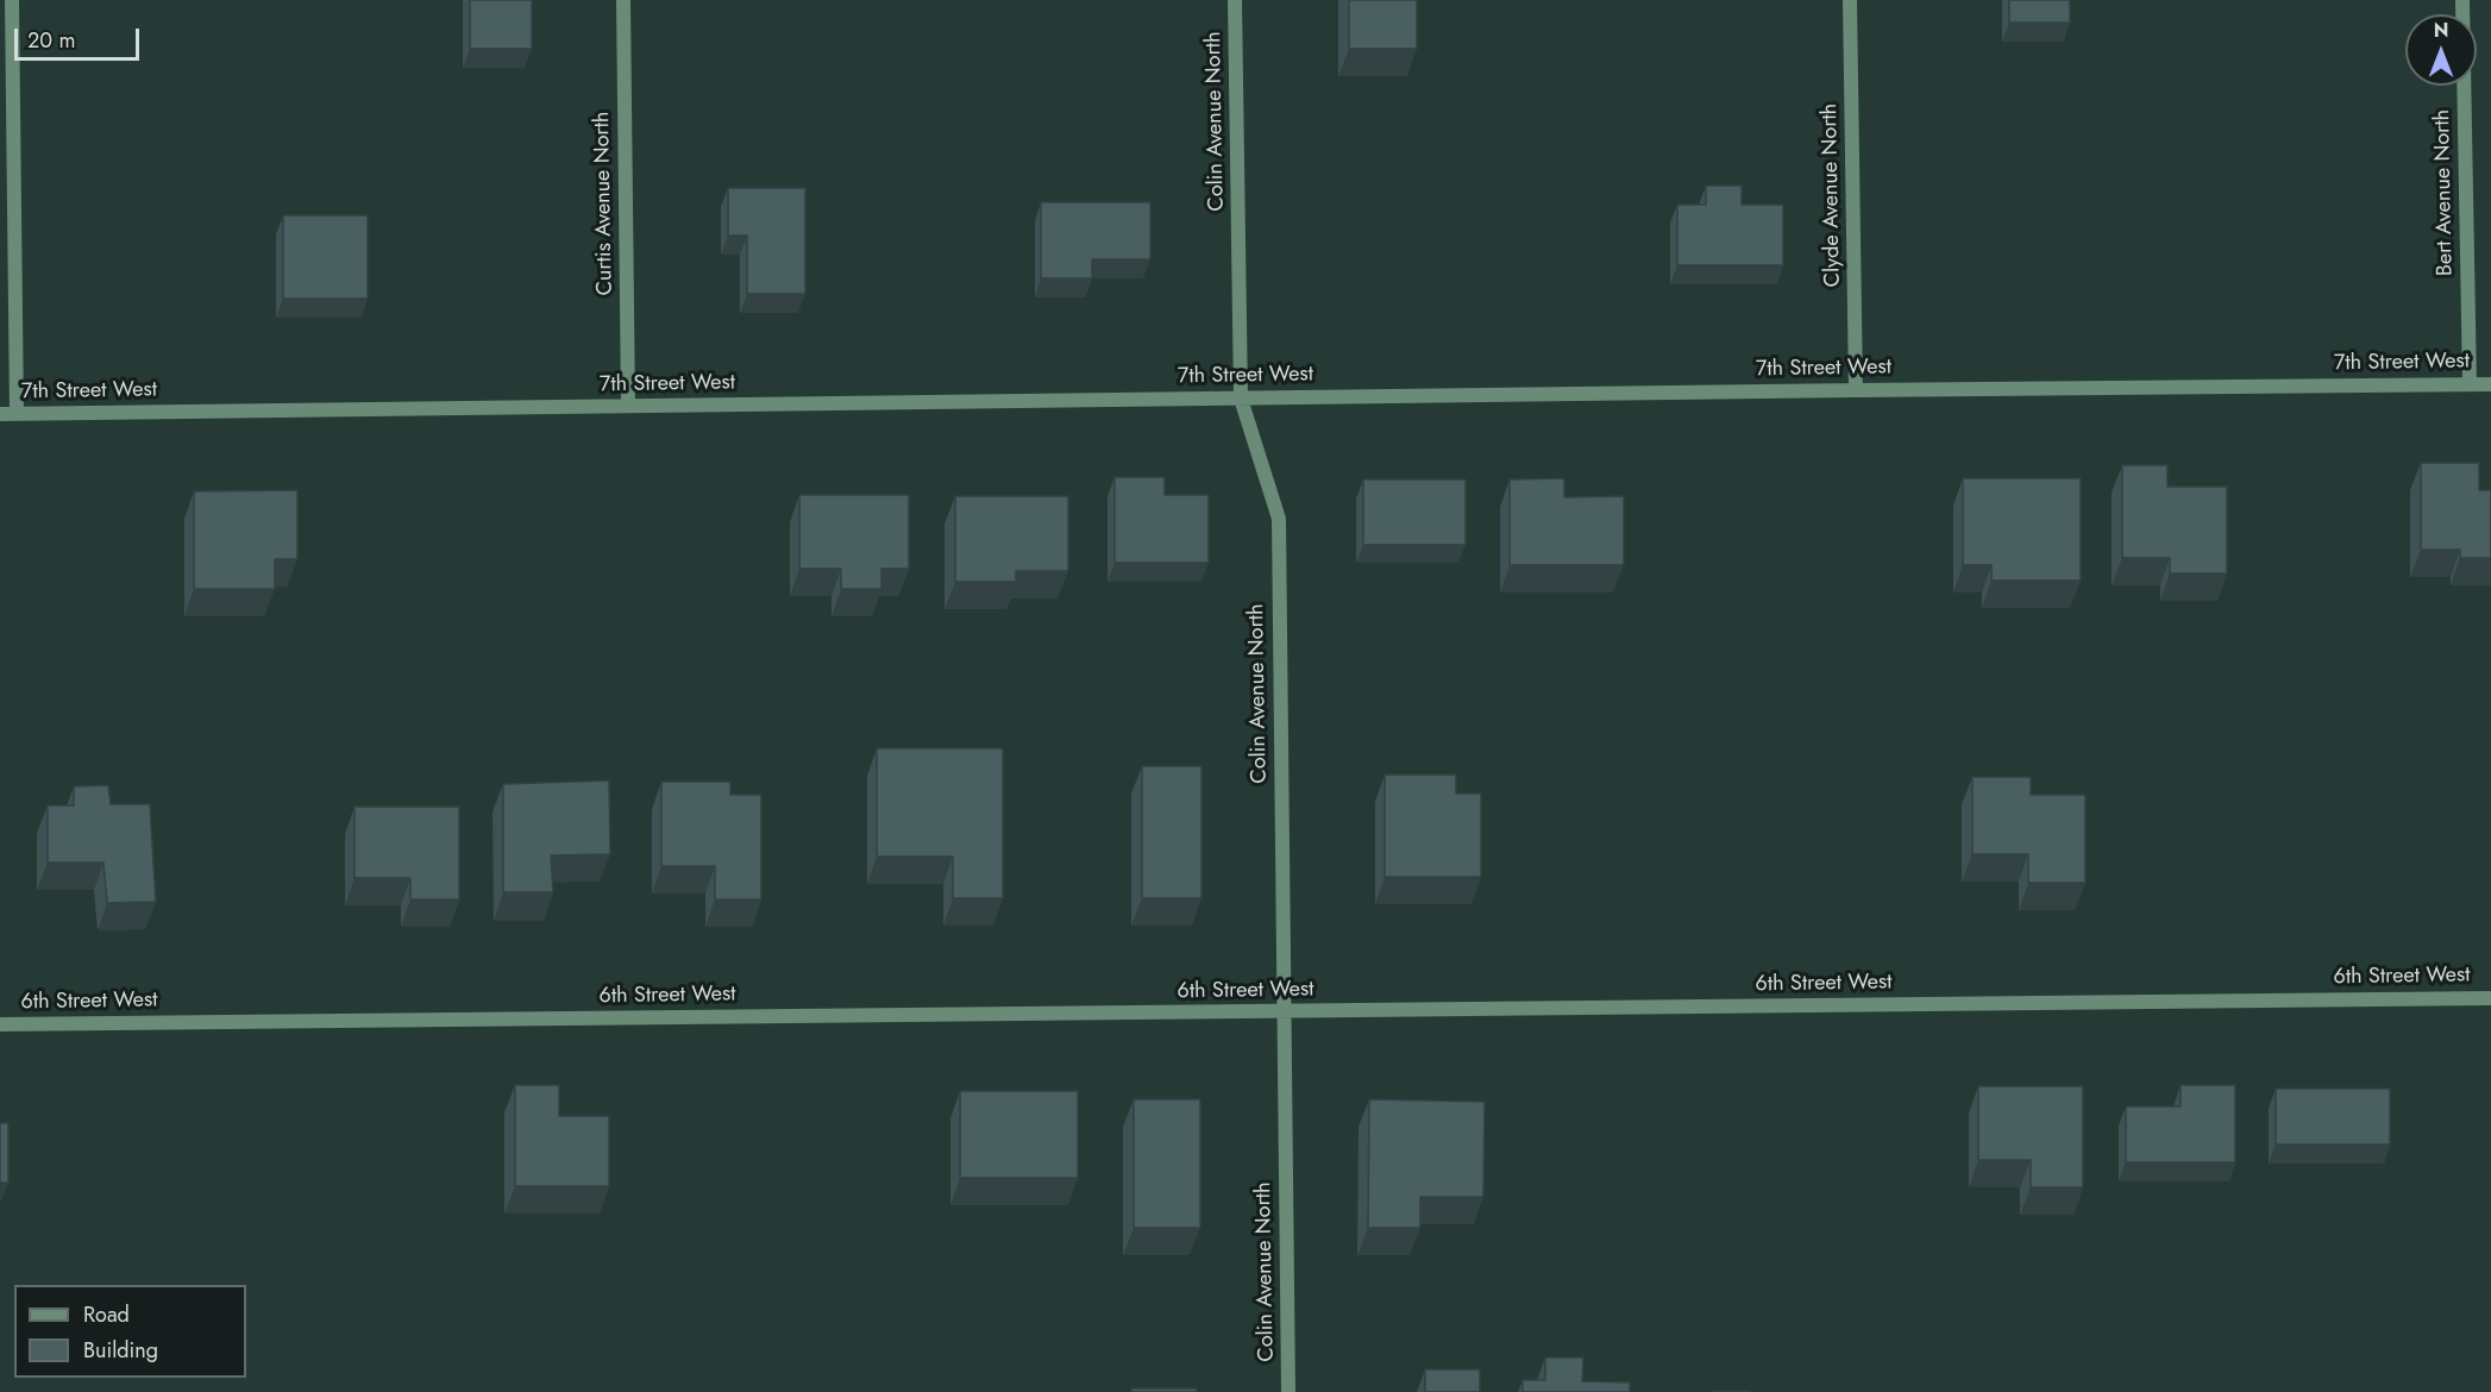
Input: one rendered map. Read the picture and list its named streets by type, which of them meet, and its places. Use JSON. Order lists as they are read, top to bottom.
{
  "streets": {
    "street": [
      "Colin Avenue North",
      "Bert Avenue North",
      "Clyde Avenue North",
      "Curtis Avenue North",
      "7th Street West",
      "6th Street West"
    ]
  },
  "crossings": [
    ["Colin Avenue North", "7th Street West"],
    ["Colin Avenue North", "6th Street West"],
    ["Bert Avenue North", "7th Street West"],
    ["Clyde Avenue North", "7th Street West"],
    ["Curtis Avenue North", "7th Street West"]
  ],
  "legend": ["Road", "Building"],
  "scale_bar": "20 m",
  "north": "top"
}
